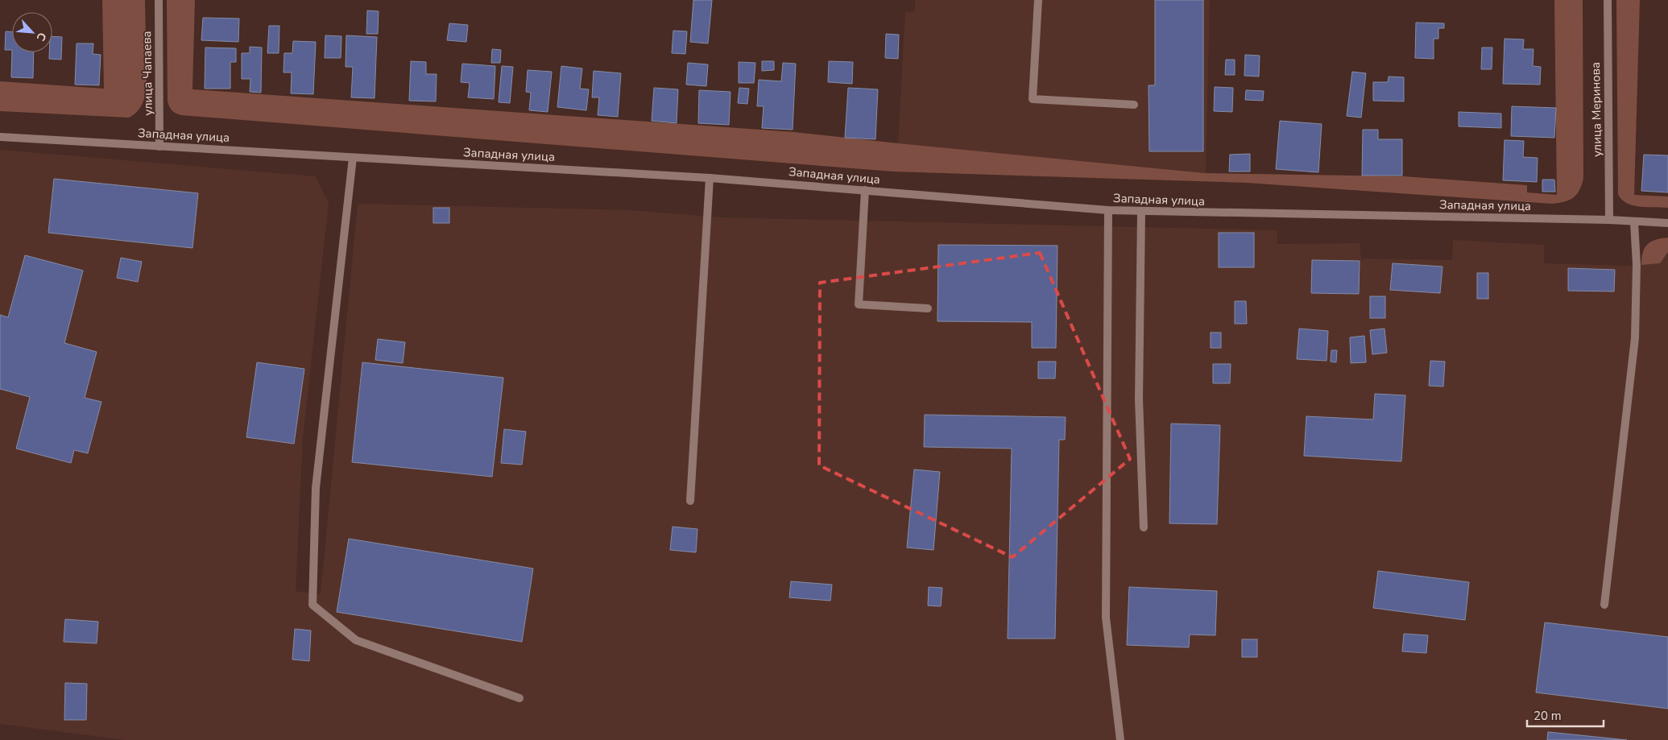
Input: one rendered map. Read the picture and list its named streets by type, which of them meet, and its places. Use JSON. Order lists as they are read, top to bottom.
{
  "streets": {
    "street": ["улица Чапаева", "улица Меринова", "Западная улица"]
  },
  "crossings": [
    ["улица Чапаева", "Западная улица"],
    ["улица Меринова", "Западная улица"]
  ],
  "scale_bar": "20 m",
  "north": "bottom right"
}
